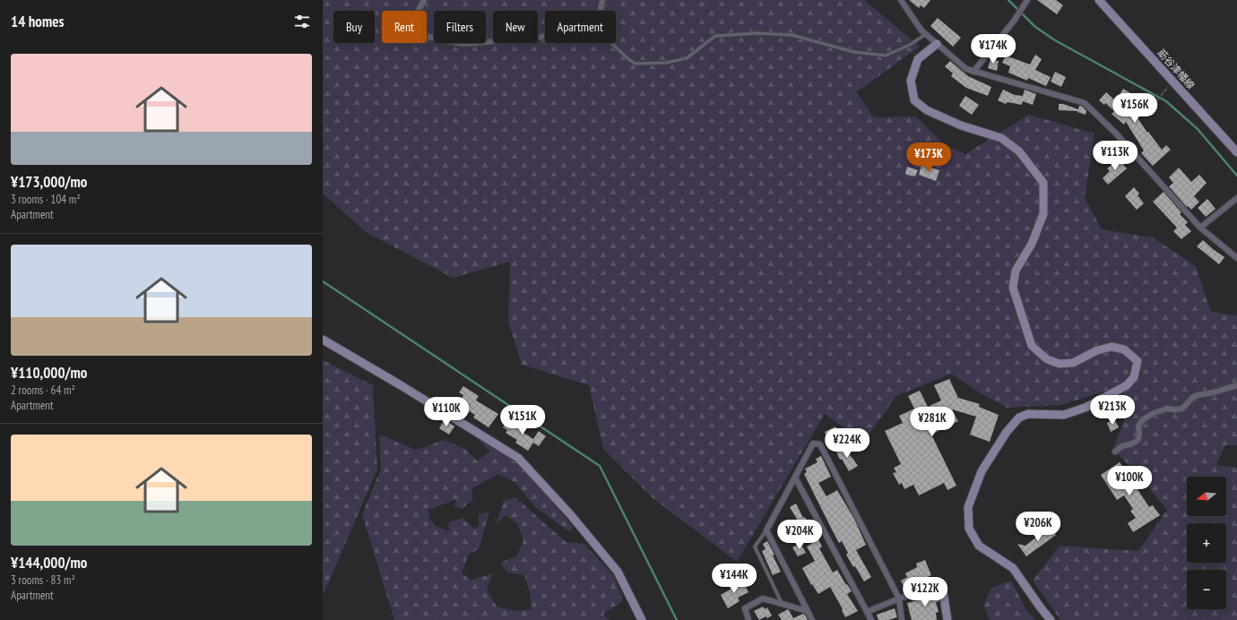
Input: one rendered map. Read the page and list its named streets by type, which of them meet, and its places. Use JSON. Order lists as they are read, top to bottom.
{
  "streets": {
    "street": ["莇谷津幡線"]
  },
  "north": "left",
  "page": {
    "heading": "14 homes",
    "chip": [
      "Buy",
      "Rent",
      "Filters",
      "New",
      "Apartment"
    ],
    "price": [
      "¥174K",
      "¥156K",
      "¥113K",
      "¥173K",
      "¥213K",
      "¥110K",
      "¥151K",
      "¥281K",
      "¥224K",
      "¥100K",
      "¥206K",
      "¥204K",
      "¥144K",
      "¥122K"
    ],
    "list": [
      {
        "name": "¥173,000/mo",
        "note": "3 rooms · 104 m² · Apartment"
      },
      {
        "name": "¥110,000/mo",
        "note": "2 rooms · 64 m² · Apartment"
      },
      {
        "name": "¥144,000/mo",
        "note": "3 rooms · 83 m² · Apartment"
      }
    ],
    "map_buttons": ["+", "−"]
  }
}
